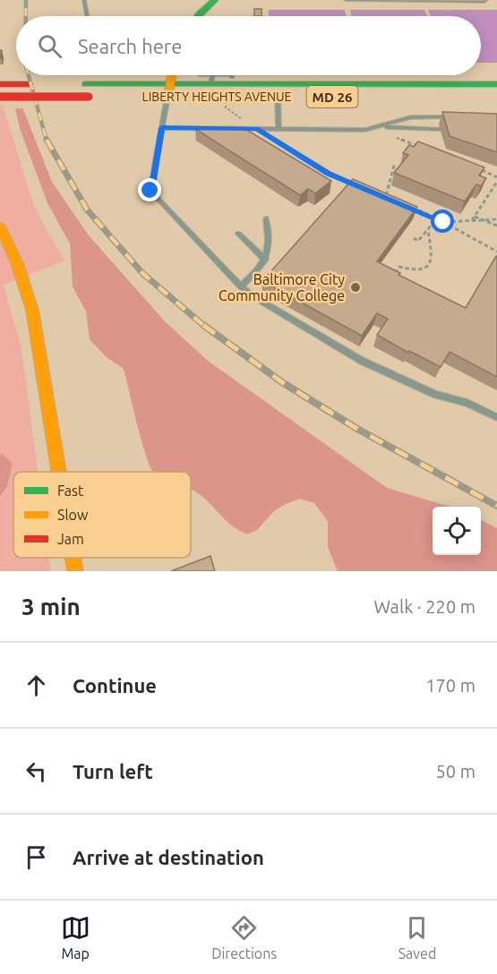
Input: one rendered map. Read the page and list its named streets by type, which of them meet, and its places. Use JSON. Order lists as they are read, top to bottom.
{
  "streets": {
    "main road": ["LIBERTY HEIGHTS AVENUE", "MD 26"]
  },
  "places": ["Baltimore City Community College"],
  "legend": ["Fast", "Slow", "Jam"],
  "page": {
    "search": "Search here",
    "heading": ["3 min", "Walk · 220 m"],
    "list": [
      ["Continue", "170 m"],
      ["Turn left", "50 m"],
      "Arrive at destination"
    ],
    "nav": ["Map", "Directions", "Saved"]
  }
}
